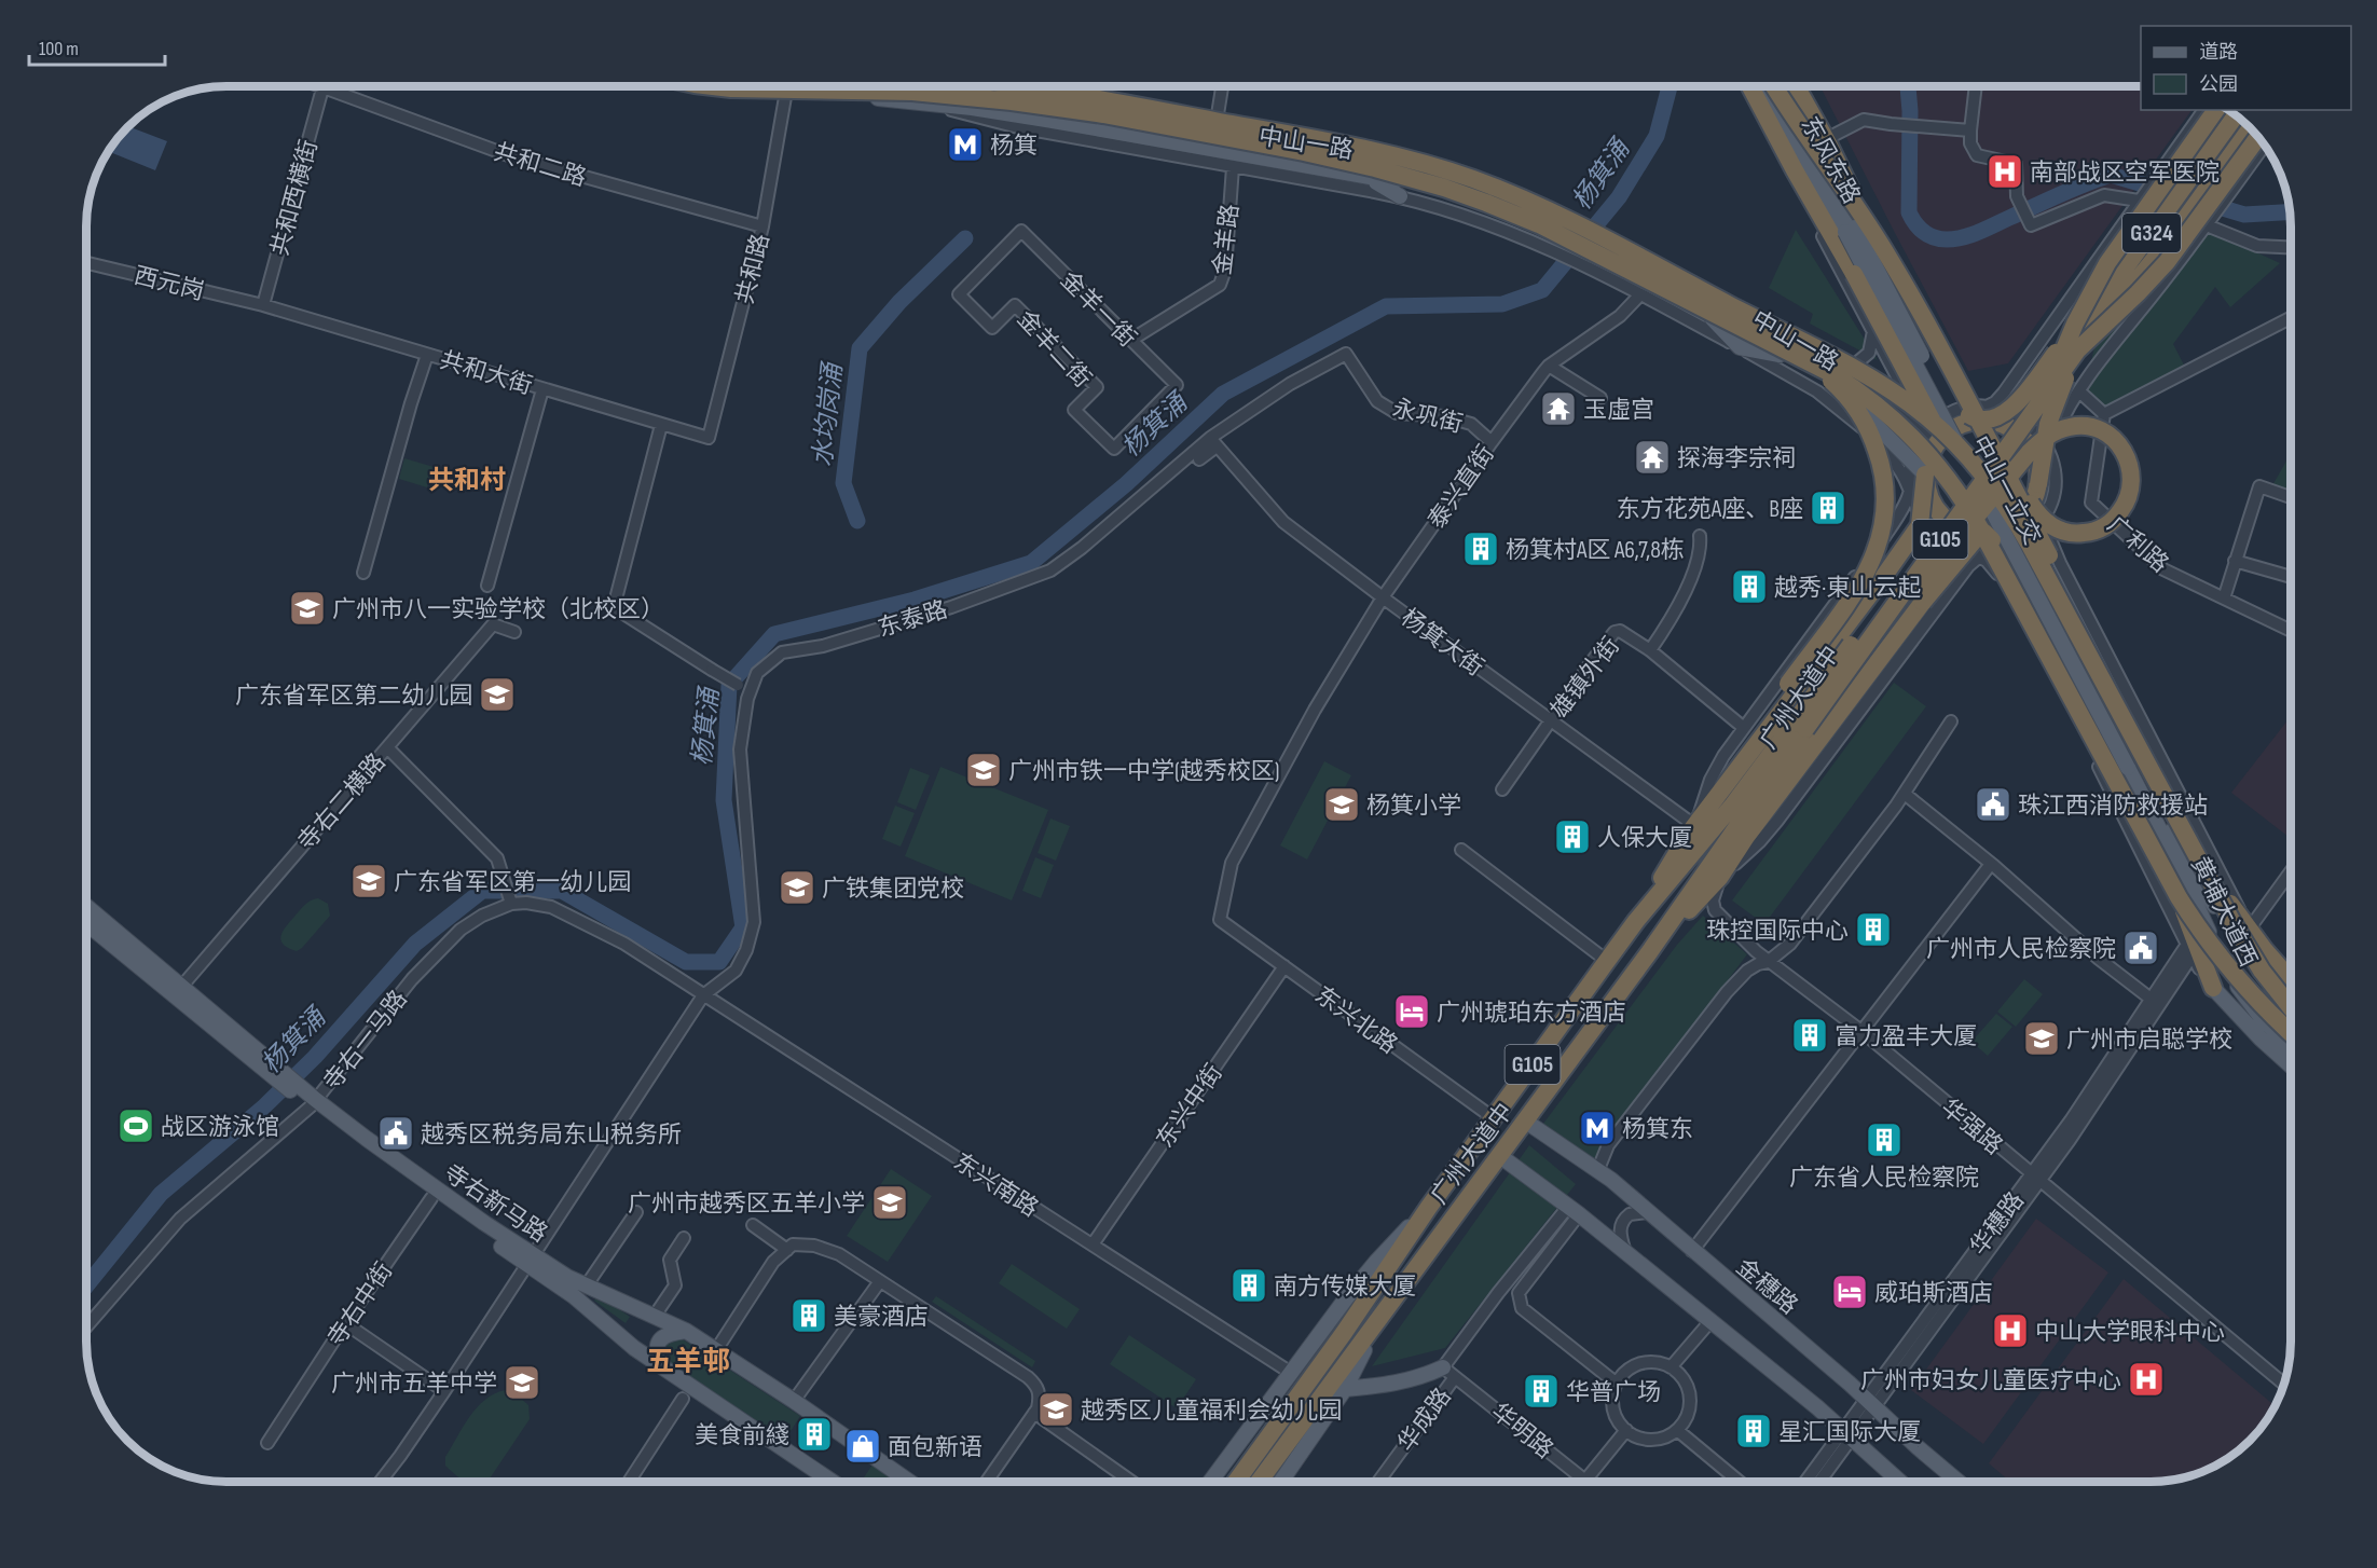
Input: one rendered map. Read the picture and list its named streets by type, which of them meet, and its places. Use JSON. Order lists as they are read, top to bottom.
{
  "streets": {
    "highway": ["G324", "G105", "广州大道中"],
    "main road": [
      "中山一路",
      "东风东路",
      "中山一立交",
      "黄埔大道西",
      "寺右新马路",
      "金穗路"
    ],
    "street": [
      "共和二路",
      "共和西横街",
      "金羊路",
      "共和路",
      "西元岗",
      "金羊一街",
      "金羊二街",
      "共和大街",
      "永巩街",
      "泰兴直街",
      "广利路",
      "东泰路",
      "杨箕大街",
      "雄镇外街",
      "寺右二横路",
      "东兴北路",
      "寺右一马路",
      "东兴中街",
      "华强路",
      "东兴南路",
      "华穗路",
      "寺右中街",
      "华成路",
      "华明路"
    ]
  },
  "crossings": [
    ["东风东路", "中山一立交"],
    ["共和二路", "共和西横街"],
    ["共和二路", "共和路"],
    ["共和西横街", "西元岗"],
    ["共和西横街", "共和大街"],
    ["金羊路", "金羊一街"],
    ["共和路", "共和大街"],
    ["西元岗", "共和大街"],
    ["金羊一街", "金羊二街"],
    ["永巩街", "泰兴直街"],
    ["永巩街", "东泰路"],
    ["泰兴直街", "杨箕大街"],
    ["泰兴直街", "东兴北路"],
    ["中山一立交", "黄埔大道西"],
    ["G105", "广州大道中"],
    ["G105", "华强路"],
    ["东泰路", "杨箕大街"],
    ["东泰路", "寺右一马路"],
    ["东泰路", "东兴南路"],
    ["东泰路", "寺右新马路"],
    ["杨箕大街", "雄镇外街"],
    ["广州大道中", "东兴北路"],
    ["广州大道中", "东兴南路"],
    ["广州大道中", "金穗路"],
    ["寺右二横路", "寺右新马路"],
    ["东兴北路", "东兴中街"],
    ["寺右一马路", "东兴南路"],
    ["寺右一马路", "寺右新马路"],
    ["东兴中街", "东兴南路"],
    ["华强路", "华穗路"],
    ["寺右新马路", "寺右中街"],
    ["华穗路", "金穗路"],
    ["华成路", "华明路"]
  ],
  "districts": ["共和村", "五羊邨"],
  "water": ["杨箕涌", "水均岗涌"],
  "places": {
    "metro station": ["杨箕", "杨箕东"],
    "hospital": ["南部战区空军医院", "中山大学眼科中心", "广州市妇女儿童医疗中心"],
    "temple": ["玉虛宫", "探海李宗祠"],
    "building": [
      "东方花苑A座、B座",
      "杨箕村A区 A6,7,8栋",
      "越秀·東山云起",
      "人保大厦",
      "珠控国际中心",
      "富力盈丰大厦",
      "广东省人民检察院",
      "南方传媒大厦",
      "美豪酒店",
      "华普广场",
      "星汇国际大厦",
      "美食前綫"
    ],
    "school or university": [
      "广州市八一实验学校（北校区）",
      "广东省军区第二幼儿园",
      "广州市铁一中学(越秀校区)",
      "杨箕小学",
      "广东省军区第一幼儿园",
      "广铁集团党校",
      "广州市启聪学校",
      "广州市越秀区五羊小学",
      "广州市五羊中学",
      "越秀区儿童福利会幼儿园"
    ],
    "public building": ["珠江西消防救援站", "广州市人民检察院", "越秀区税务局东山税务所"],
    "hotel": ["广州琥珀东方酒店", "威珀斯酒店"],
    "sports": ["战区游泳馆"],
    "shop": ["面包新语"]
  },
  "legend": ["道路", "公园"],
  "scale_bar": "100 m"
}
